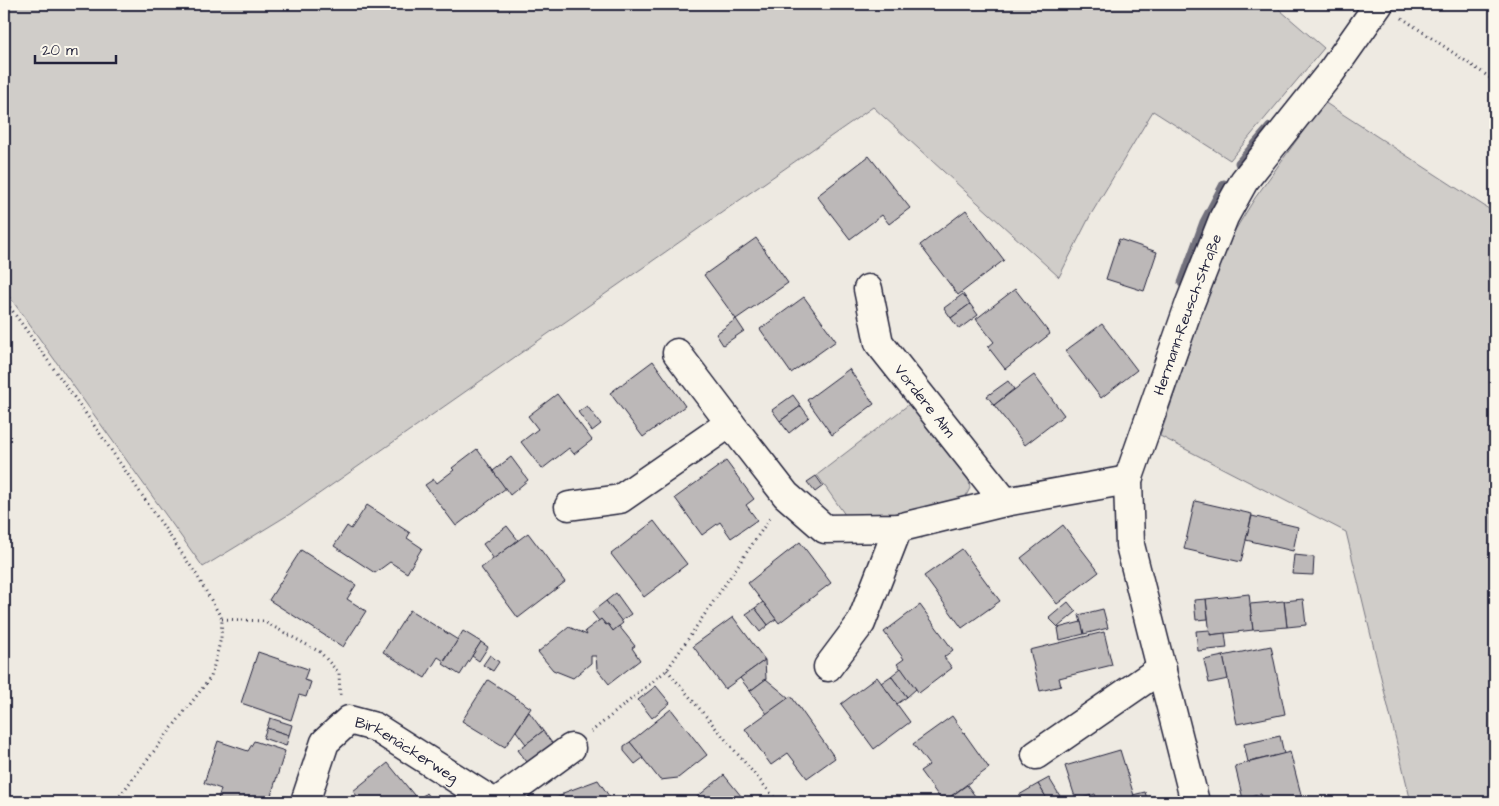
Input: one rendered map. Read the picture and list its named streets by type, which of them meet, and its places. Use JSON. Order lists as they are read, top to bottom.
{
  "streets": {
    "street": ["Hermann-Reusch-Straße", "Vordere Alm", "Birkenäckerweg"]
  },
  "scale_bar": "20 m"
}
